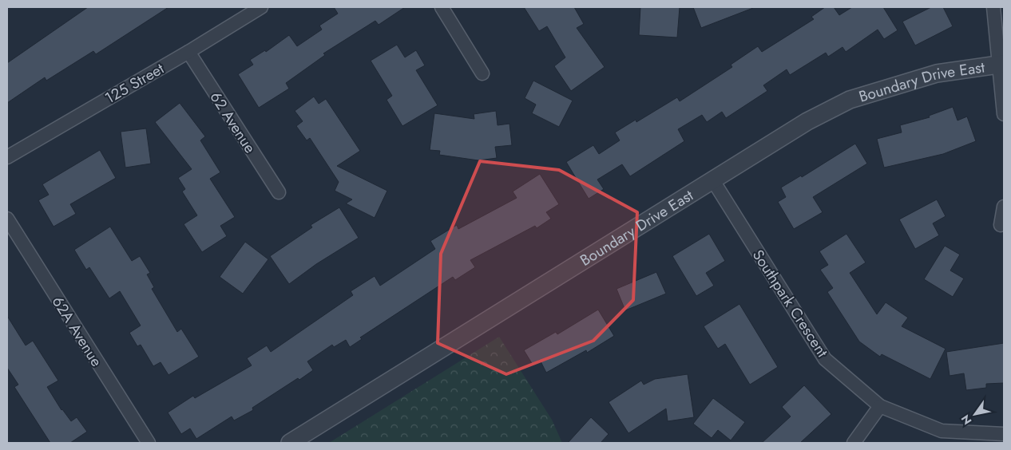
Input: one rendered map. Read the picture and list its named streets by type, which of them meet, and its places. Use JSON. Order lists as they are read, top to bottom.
{
  "streets": {
    "street": [
      "Boundary Drive East",
      "125 Street",
      "62 Avenue",
      "Southpark Crescent",
      "62A Avenue"
    ]
  },
  "crossings": [
    ["Boundary Drive East", "Southpark Crescent"],
    ["125 Street", "62 Avenue"]
  ],
  "north": "bottom left"
}
